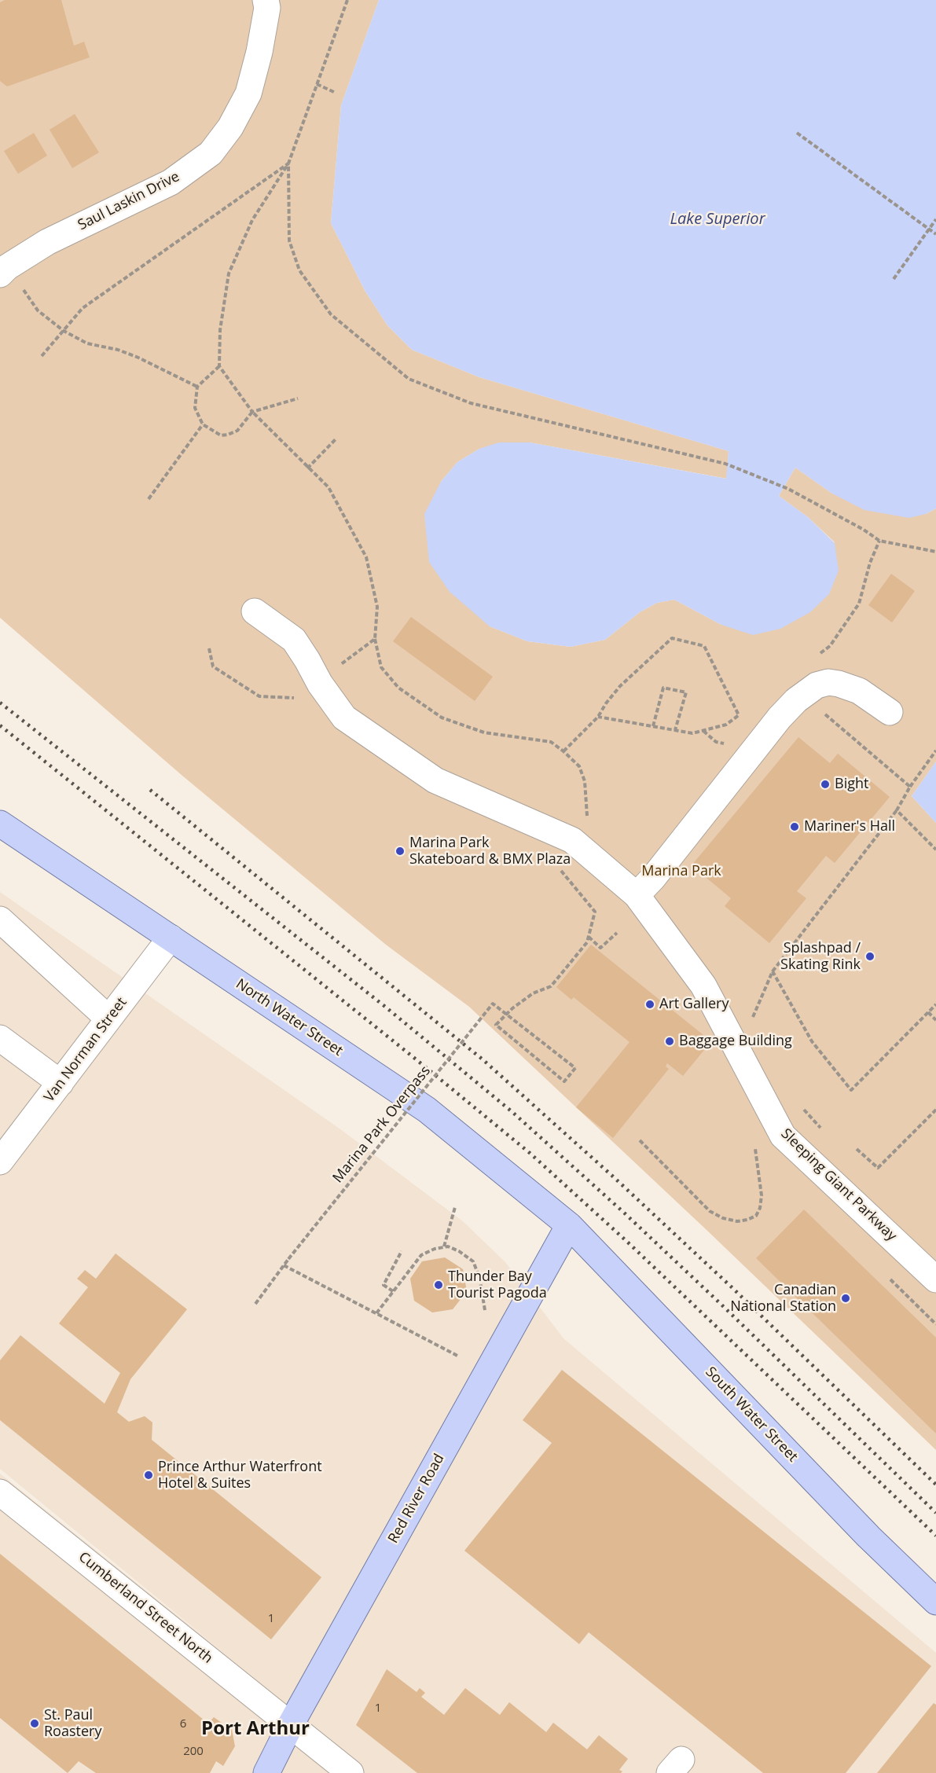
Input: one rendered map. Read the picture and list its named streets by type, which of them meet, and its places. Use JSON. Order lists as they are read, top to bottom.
{
  "streets": {
    "main road": ["North Water Street", "South Water Street", "Red River Road"],
    "street": [
      "Saul Laskin Drive",
      "Van Norman Street",
      "Sleeping Giant Parkway",
      "Cumberland Street North"
    ],
    "path": ["Marina Park Overpass"]
  },
  "crossings": [
    ["North Water Street", "Van Norman Street"],
    ["North Water Street", "South Water Street"],
    ["North Water Street", "Red River Road"],
    ["South Water Street", "Red River Road"],
    ["Red River Road", "Cumberland Street North"]
  ],
  "districts": ["Port Arthur"],
  "water": ["Lake Superior"],
  "parks": ["Marina Park"],
  "places": [
    "Bight",
    "Mariner's Hall",
    "Marina Park Skateboard & BMX Plaza",
    "Splashpad / Skating Rink",
    "Art Gallery",
    "Baggage Building",
    "Thunder Bay Tourist Pagoda",
    "Canadian National Station",
    "Prince Arthur Waterfront Hotel & Suites",
    "St. Paul Roastery"
  ],
  "house_numbers": [
    "1",
    "1",
    "6",
    "200"
  ]
}
